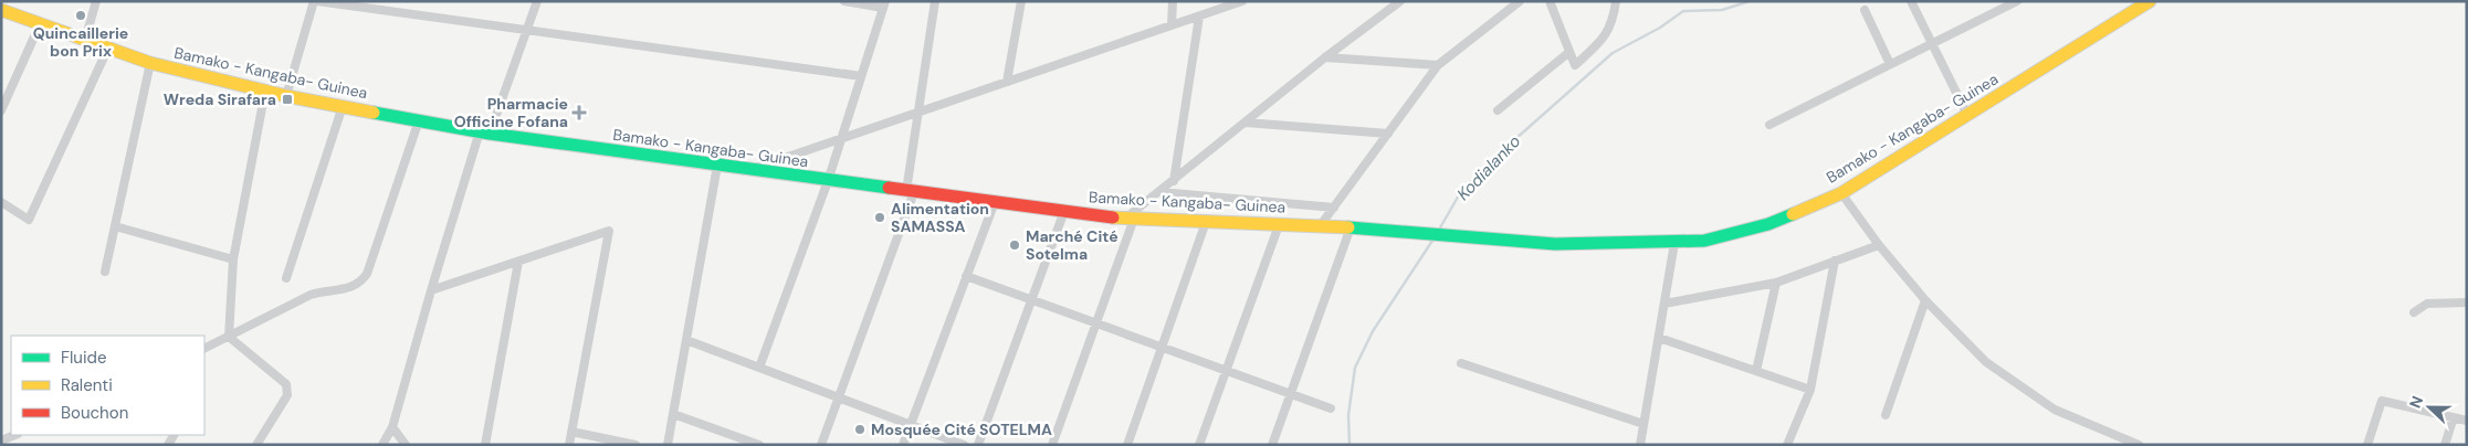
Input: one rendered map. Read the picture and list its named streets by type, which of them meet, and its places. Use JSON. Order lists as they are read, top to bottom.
{
  "streets": {
    "main road": ["Bamako - Kangaba- Guinea"]
  },
  "water": ["Kodialanko"],
  "places": {
    "other": [
      "Quincaillerie bon Prix",
      "Alimentation SAMASSA",
      "Marché Cité Sotelma",
      "Mosquée Cité SOTELMA"
    ],
    "transit": ["Wreda Sirafara"],
    "health": ["Pharmacie Officine Fofana"]
  },
  "legend": ["Fluide", "Ralenti", "Bouchon"],
  "north": "left"
}
